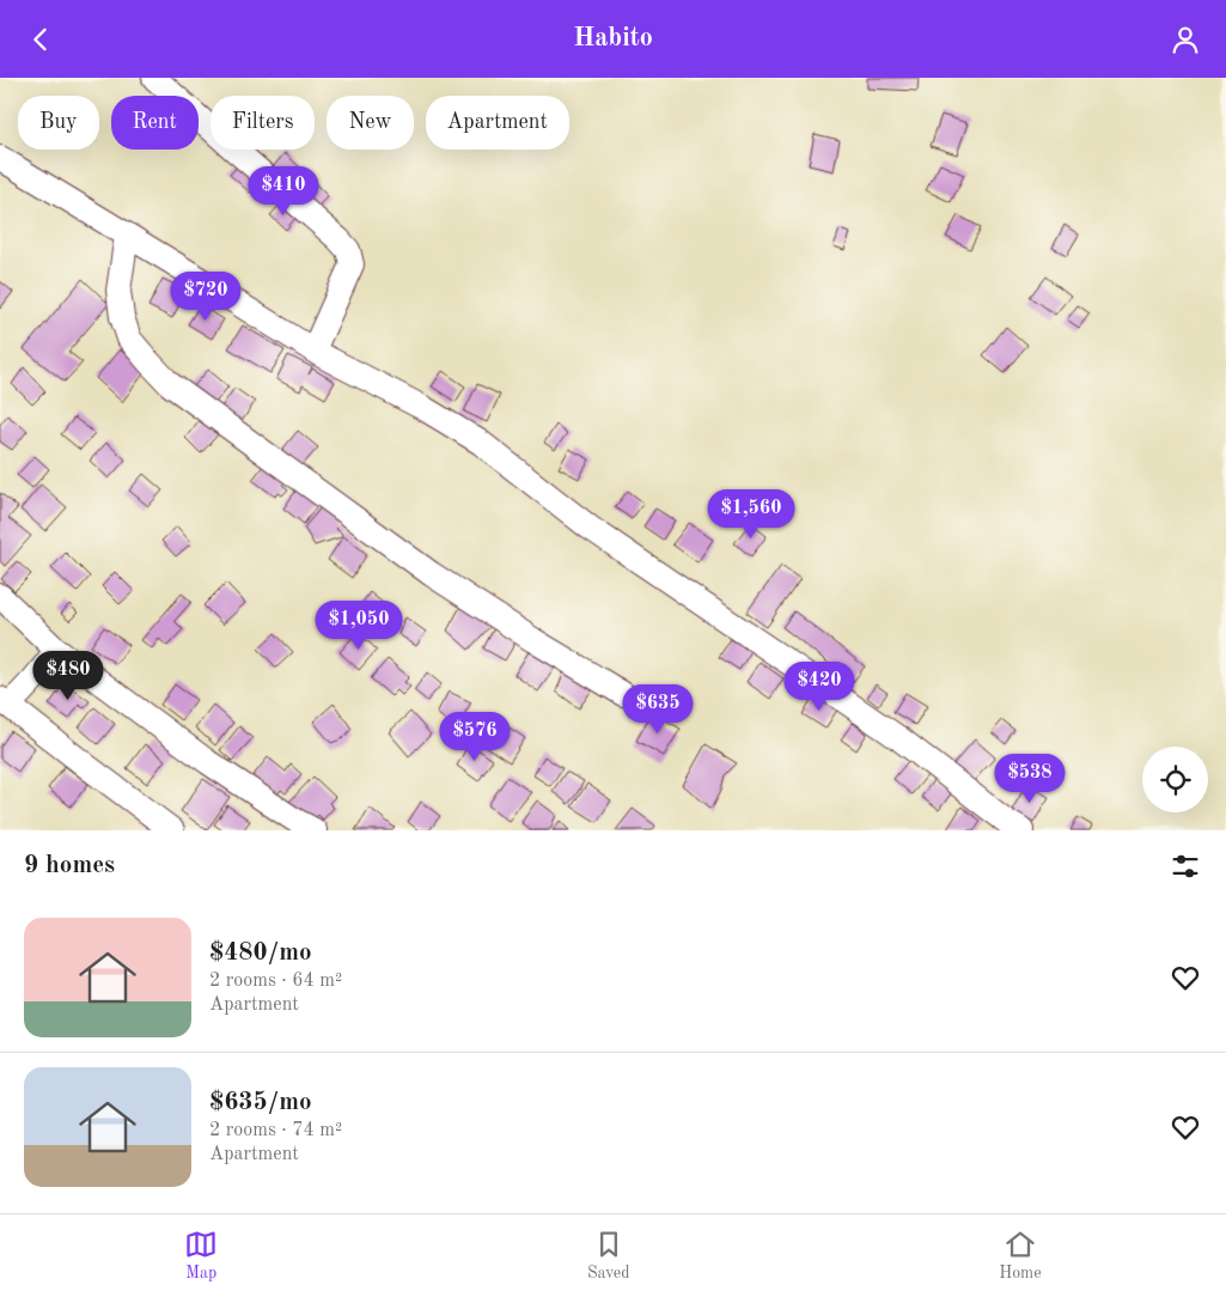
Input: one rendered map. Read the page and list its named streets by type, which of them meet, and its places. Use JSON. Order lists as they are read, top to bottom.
{
  "page": {
    "header": "Habito",
    "chip": [
      "Buy",
      "Rent",
      "Filters",
      "New",
      "Apartment"
    ],
    "price": [
      "$410",
      "$720",
      "$1,560",
      "$1,050",
      "$480",
      "$420",
      "$635",
      "$576",
      "$538"
    ],
    "heading": "9 homes",
    "list": [
      {
        "name": "$480/mo",
        "note": "2 rooms · 64 m² · Apartment"
      },
      {
        "name": "$635/mo",
        "note": "2 rooms · 74 m² · Apartment"
      }
    ],
    "tabs": ["Map", "Saved", "Home"]
  }
}
